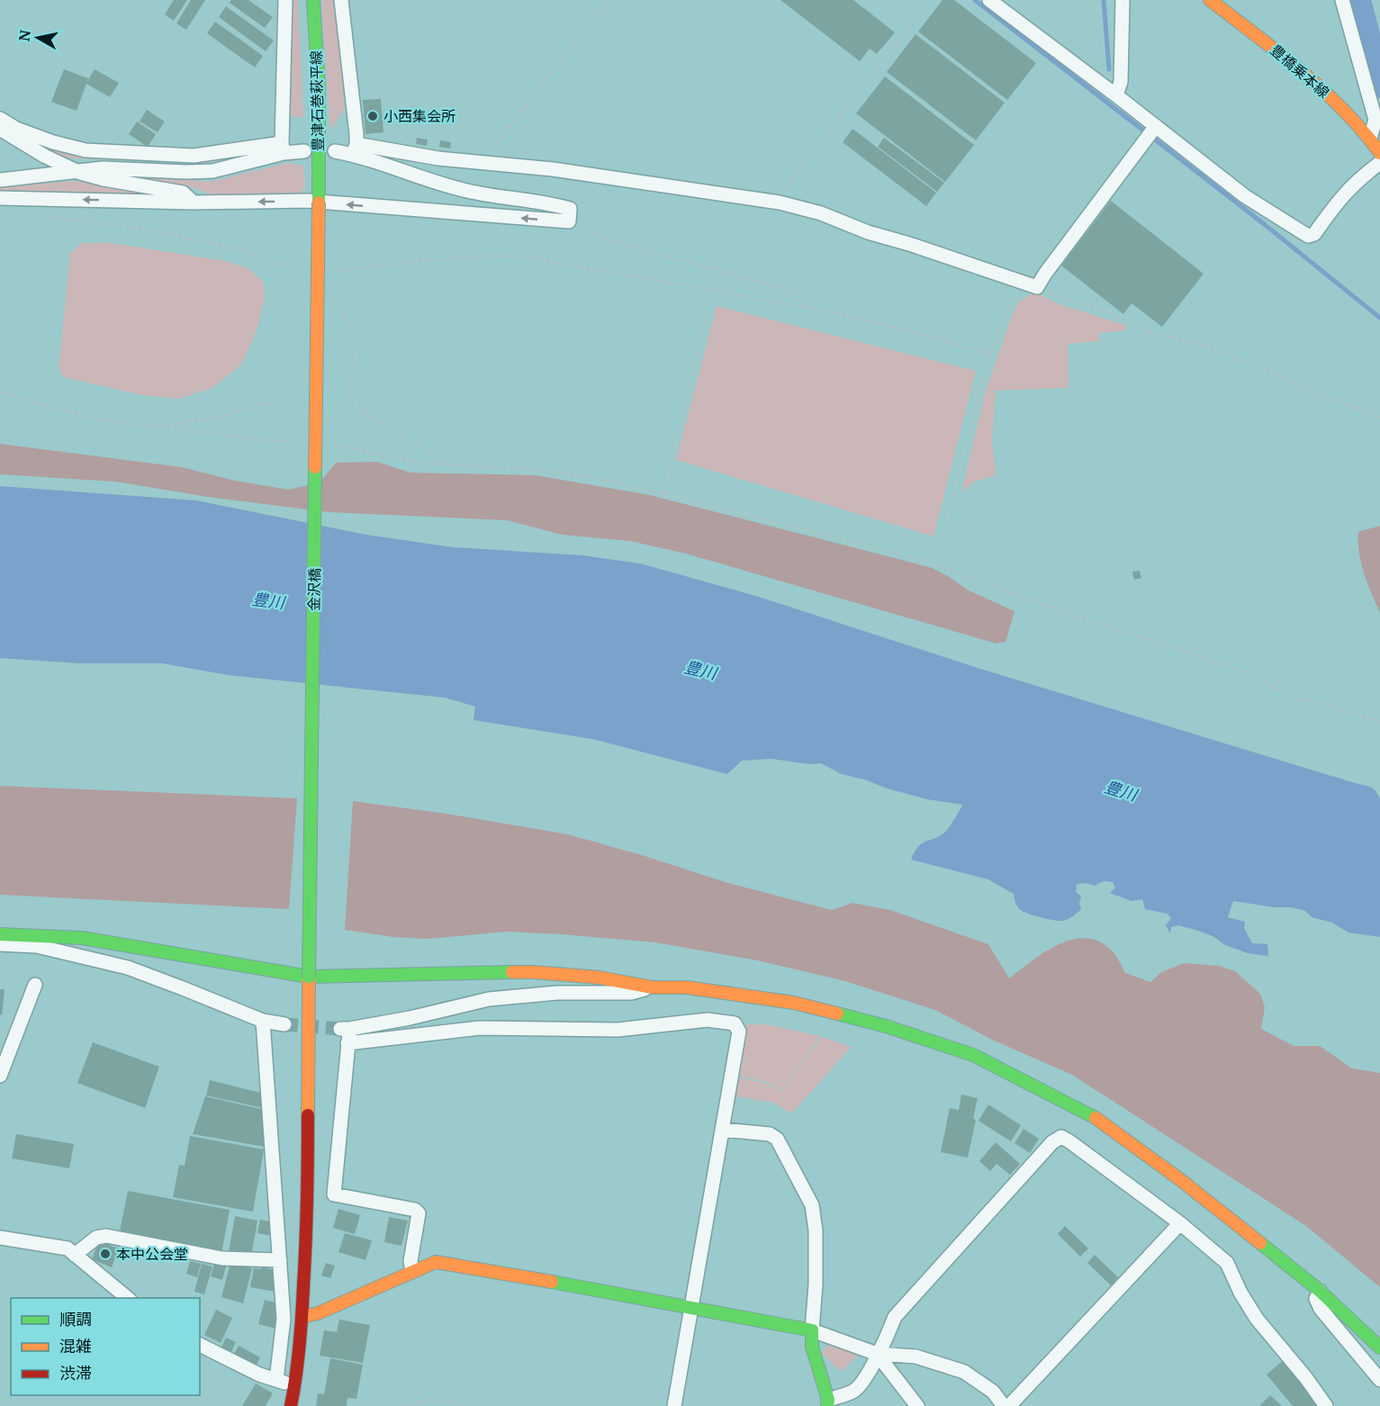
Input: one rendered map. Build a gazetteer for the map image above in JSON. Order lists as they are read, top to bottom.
{
  "streets": {
    "street": ["豊橋乗本線", "豊津石巻萩平線", "金沢橋"]
  },
  "crossings": [
    ["豊津石巻萩平線", "金沢橋"]
  ],
  "water": ["豊川"],
  "places": ["小西集会所", "本中公会堂"],
  "legend": ["順調", "混雑", "渋滞"],
  "north": "left"
}
